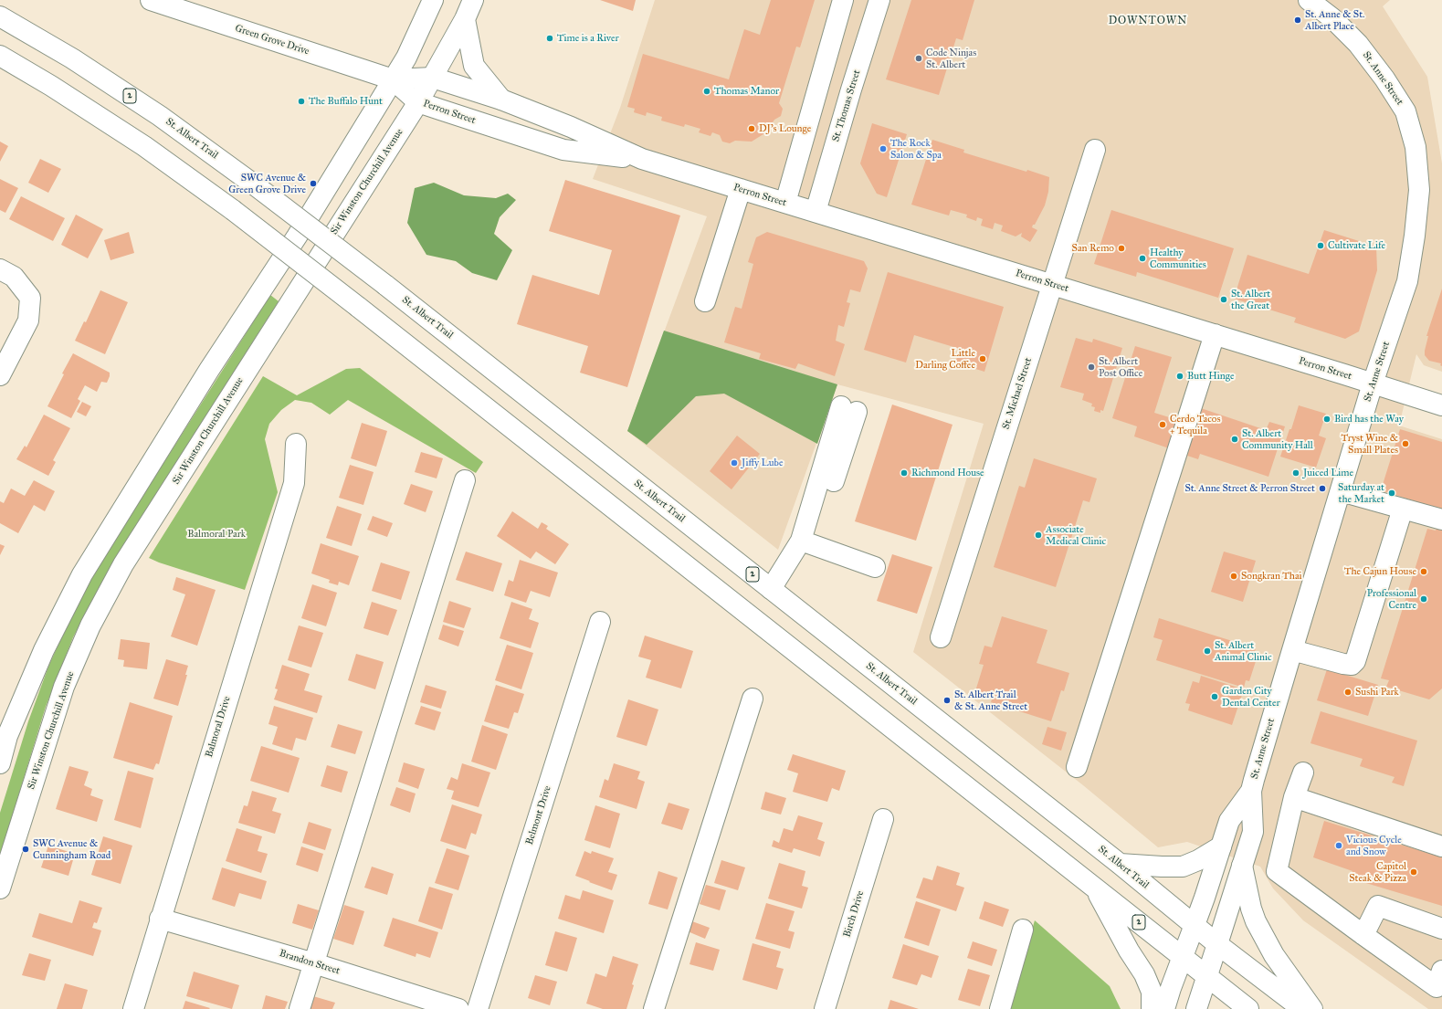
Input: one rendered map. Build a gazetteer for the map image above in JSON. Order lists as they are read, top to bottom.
{
  "streets": {
    "main road": [
      "Green Grove Drive",
      "St. Anne Street",
      "2",
      "St. Thomas Street",
      "Perron Street",
      "St. Albert Trail",
      "Sir Winston Churchill Avenue",
      "St. Michael Street",
      "Balmoral Drive",
      "Belmont Drive",
      "Birch Drive",
      "Brandon Street"
    ]
  },
  "crossings": [
    ["Green Grove Drive", "Perron Street"],
    ["St. Anne Street", "2"],
    ["St. Anne Street", "Perron Street"],
    ["St. Anne Street", "St. Albert Trail"],
    ["St. Thomas Street", "Perron Street"],
    ["Perron Street", "Sir Winston Churchill Avenue"],
    ["Perron Street", "St. Michael Street"],
    ["Balmoral Drive", "Brandon Street"]
  ],
  "districts": ["DOWNTOWN"],
  "parks": ["Balmoral Park"],
  "places": [
    "St. Anne & St. Albert Place",
    "Time is a River",
    "Code Ninjas St. Albert",
    "Thomas Manor",
    "The Buffalo Hunt",
    "DJ's Lounge",
    "The Rock Salon & Spa",
    "SWC Avenue & Green Grove Drive",
    "Cultivate Life",
    "San Remo",
    "Healthy Communities",
    "St. Albert the Great",
    "Little Darling Coffee",
    "St. Albert Post Office",
    "Butt Hinge",
    "Bird has the Way",
    "Cerdo Tacos + Tequila",
    "St. Albert Community Hall",
    "Tryst Wine & Small Plates",
    "Jiffy Lube",
    "Richmond House",
    "Juiced Lime",
    "St. Anne Street & Perron Street",
    "Saturday at the Market",
    "Associate Medical Clinic",
    "The Cajun House",
    "Songkran Thai",
    "Professional Centre",
    "St. Albert Animal Clinic",
    "Sushi Park",
    "Garden City Dental Center",
    "St. Albert Trail & St. Anne Street",
    "Vicious Cycle and Snow",
    "SWC Avenue & Cunningham Road",
    "Capitol Steak & Pizza"
  ]
}
